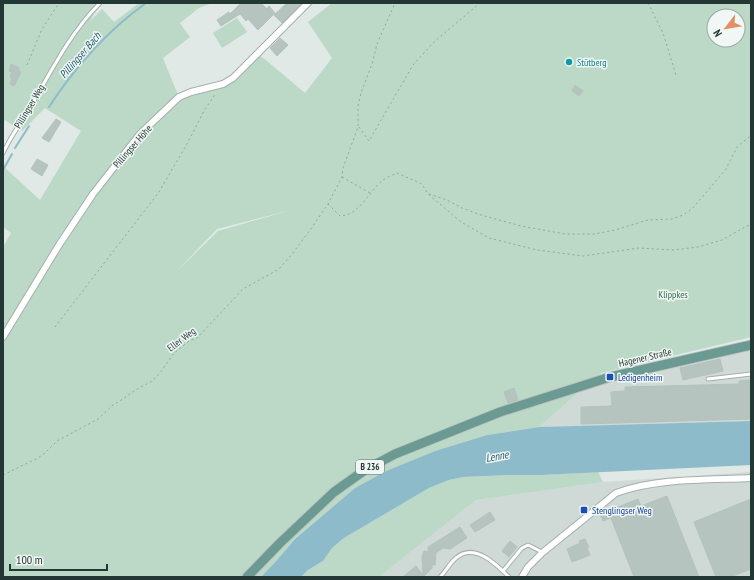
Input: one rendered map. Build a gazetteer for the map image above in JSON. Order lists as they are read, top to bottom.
{
  "streets": {
    "main road": ["Hagener Straße", "B 236"],
    "street": ["Pillingser Höhe"],
    "lane": ["Pillingser Weg"],
    "path": ["Eller Weg"]
  },
  "water": ["Pillingser Bach", "Lenne"],
  "parks": ["Klippkes"],
  "places": {
    "other": ["Stütberg"],
    "transit": ["Ledigenheim", "Stenglingser Weg"]
  },
  "scale_bar": "100 m",
  "north": "bottom left"
}
